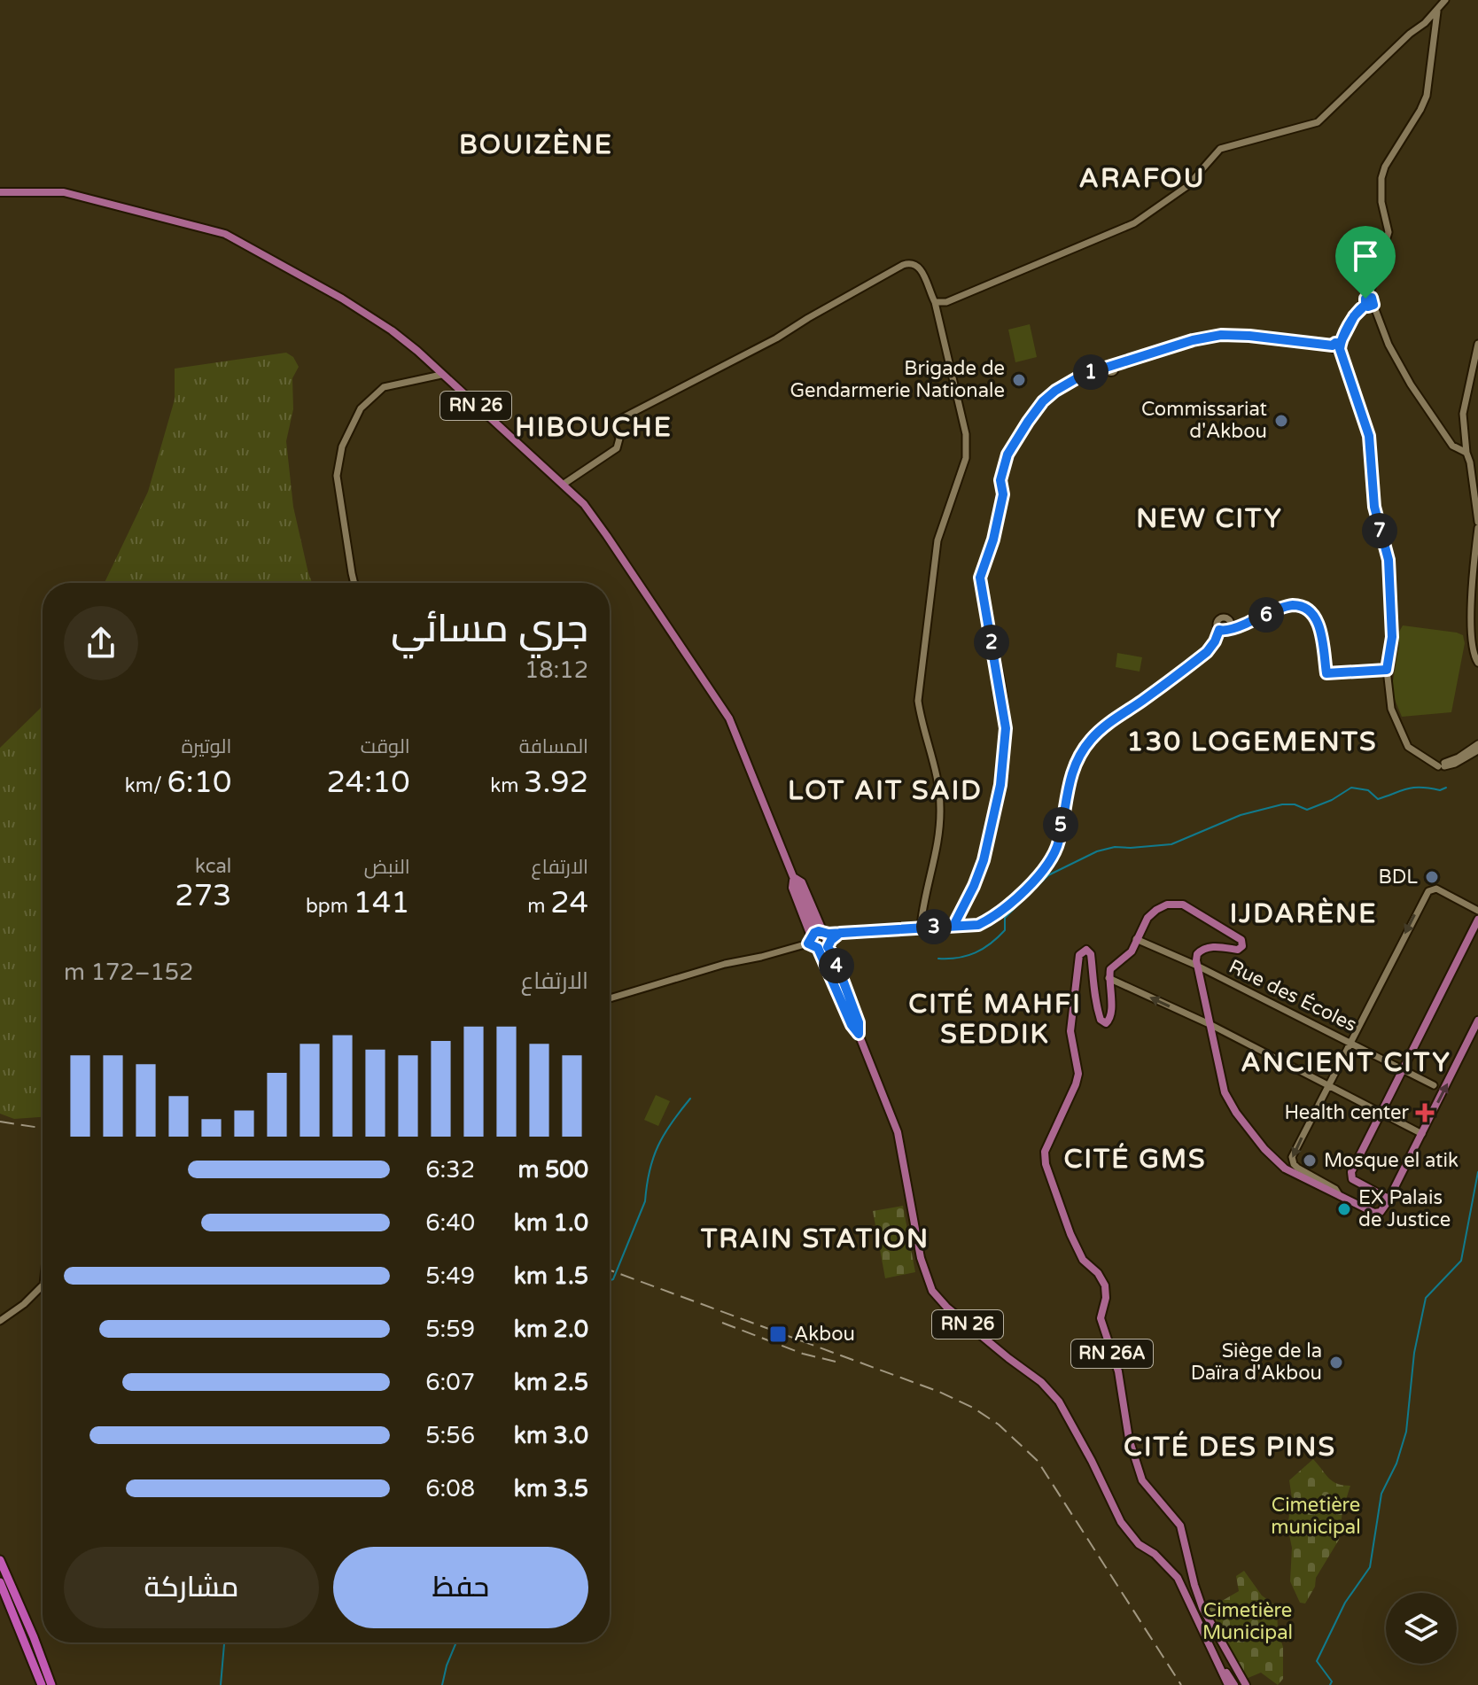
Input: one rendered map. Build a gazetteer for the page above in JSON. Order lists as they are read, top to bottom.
{
  "streets": {
    "main road": ["RN 26", "RN 26A"],
    "street": ["Rue des Écoles"]
  },
  "districts": [
    "BOUIZÈNE",
    "ARAFOU",
    "HIBOUCHE",
    "NEW CITY",
    "130 LOGEMENTS",
    "LOT AIT SAID",
    "IJDARÈNE",
    "CITÉ MAHFI SEDDIK",
    "ANCIENT CITY",
    "CITÉ GMS",
    "TRAIN STATION",
    "CITÉ DES PINS"
  ],
  "parks": ["Cimetière municipal", "Cimetière Municipal"],
  "places": {
    "other": [
      "Brigade de Gendarmerie Nationale",
      "Commissariat d'Akbou",
      "BDL",
      "Mosque el atik",
      "EX Palais de Justice",
      "Siège de la Daïra d'Akbou"
    ],
    "health": ["Health center"],
    "transit": ["Akbou"]
  },
  "page": {
    "pins": [
      "1",
      "7",
      "6",
      "2",
      "5",
      "3",
      "4"
    ],
    "heading": ["جري مسائي", "18:12"],
    "stats": [
      ["المسافة", "3.92 km"],
      ["الوقت", "24:10"],
      ["الوتيرة", "6:10 /km"],
      ["الارتفاع", "24 m"],
      ["النبض", "141 bpm"],
      ["kcal", "273"]
    ],
    "chart": ["الارتفاع", "152–172 m"],
    "list": [
      {
        "name": "500 m",
        "note": "6:32"
      },
      {
        "name": "1.0 km",
        "note": "6:40"
      },
      {
        "name": "1.5 km",
        "note": "5:49"
      },
      {
        "name": "2.0 km",
        "note": "5:59"
      },
      {
        "name": "2.5 km",
        "note": "6:07"
      },
      {
        "name": "3.0 km",
        "note": "5:56"
      },
      {
        "name": "3.5 km",
        "note": "6:08"
      }
    ],
    "buttons": ["حفظ", "مشاركة"]
  }
}
